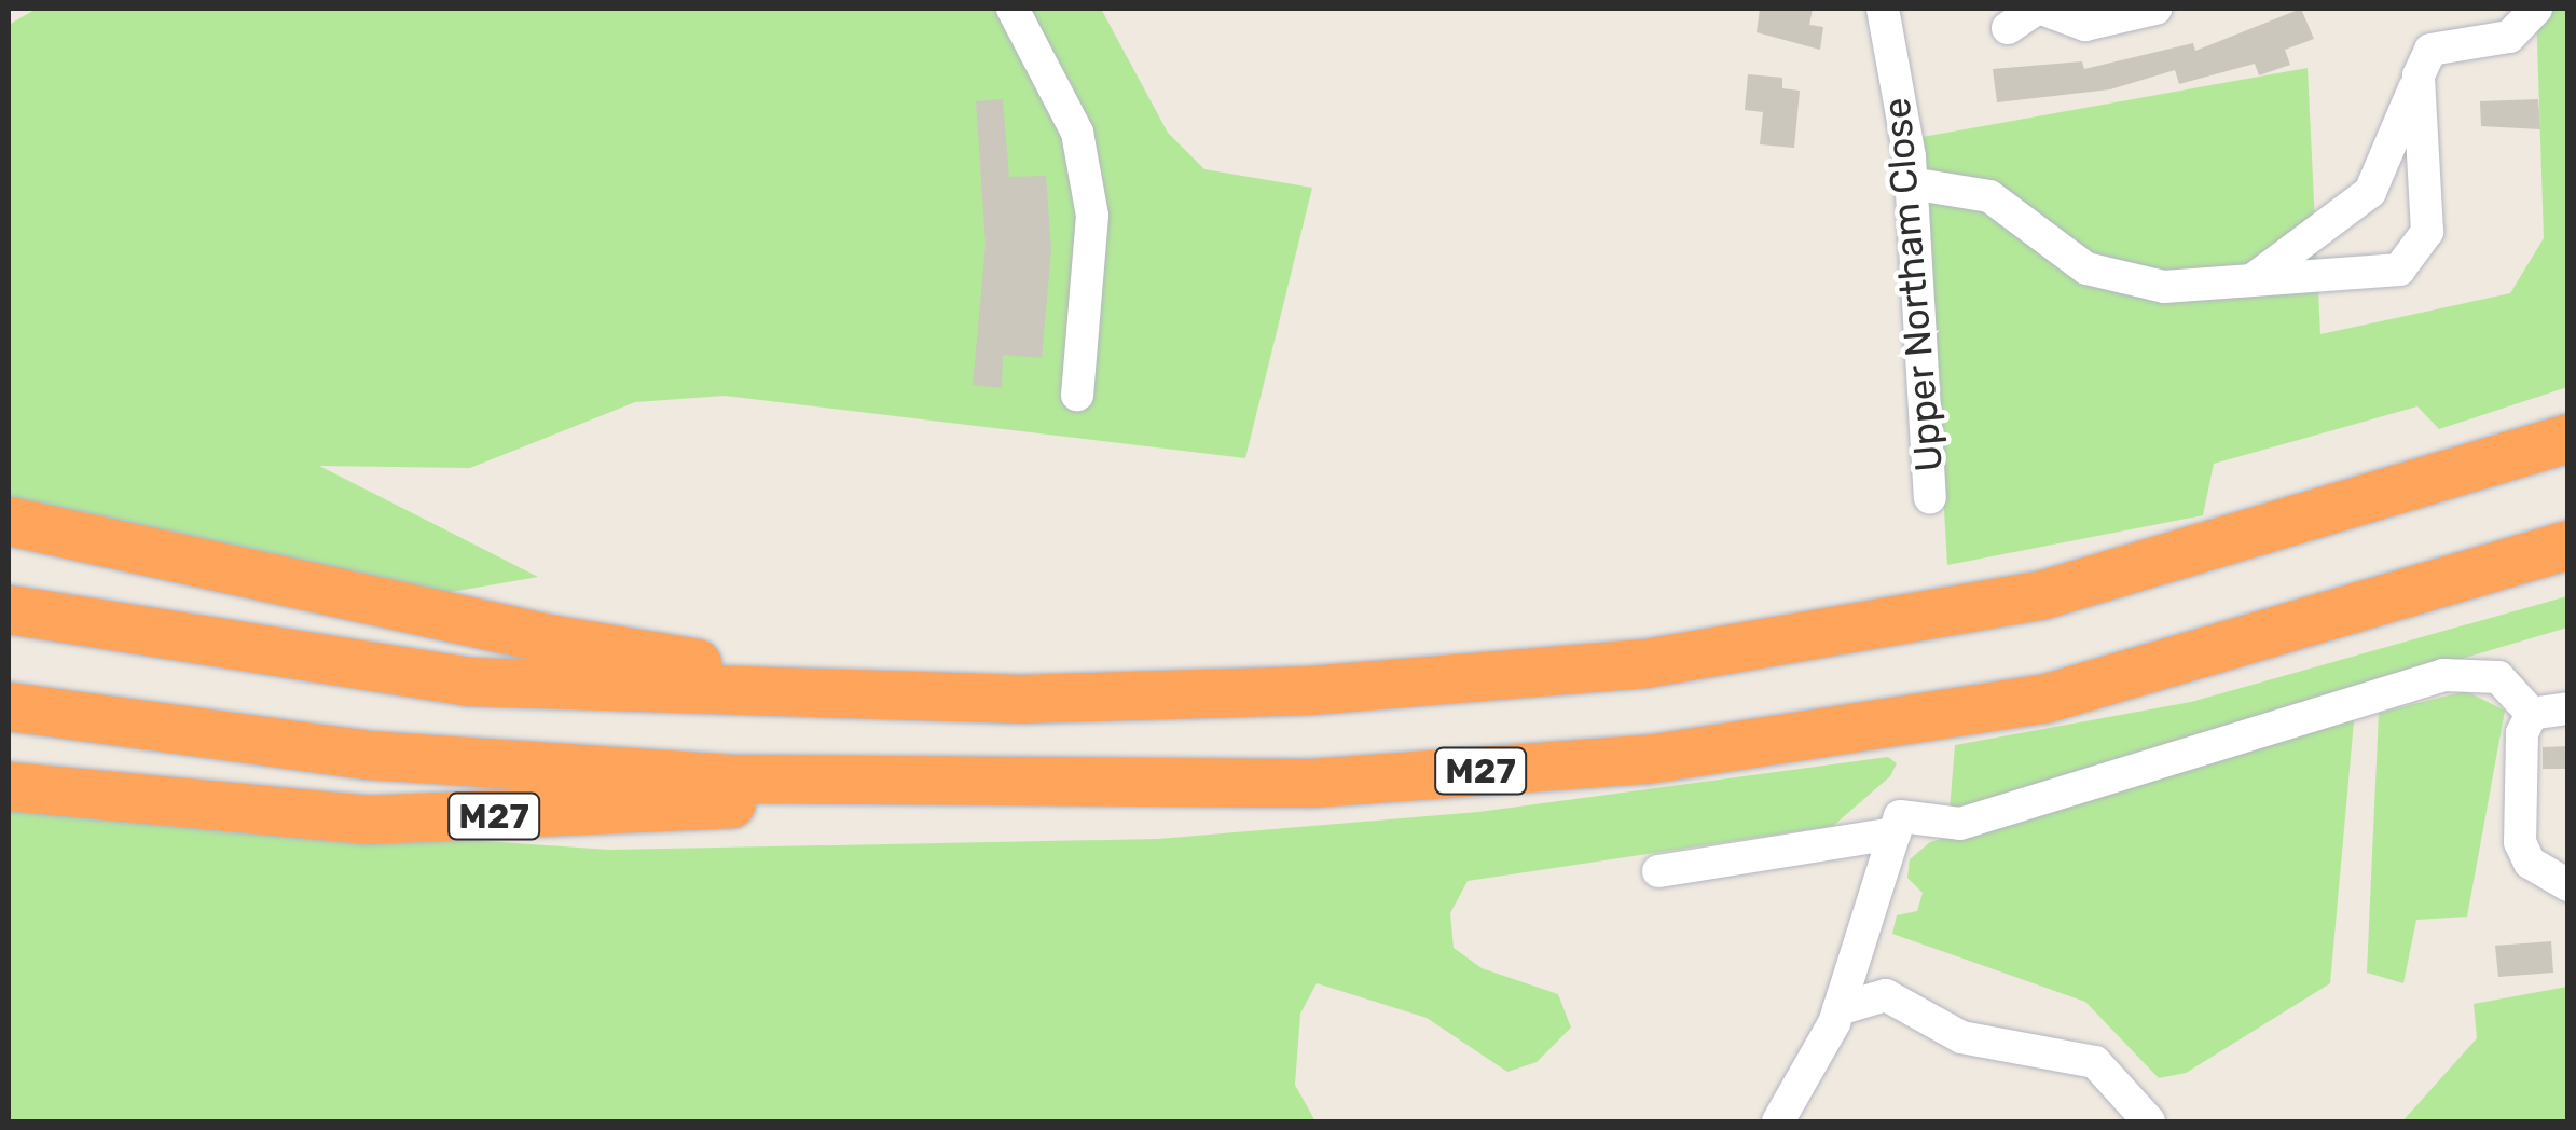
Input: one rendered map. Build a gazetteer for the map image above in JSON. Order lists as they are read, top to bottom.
{
  "streets": {
    "highway": ["M27"],
    "street": ["Upper Northam Close"]
  }
}
